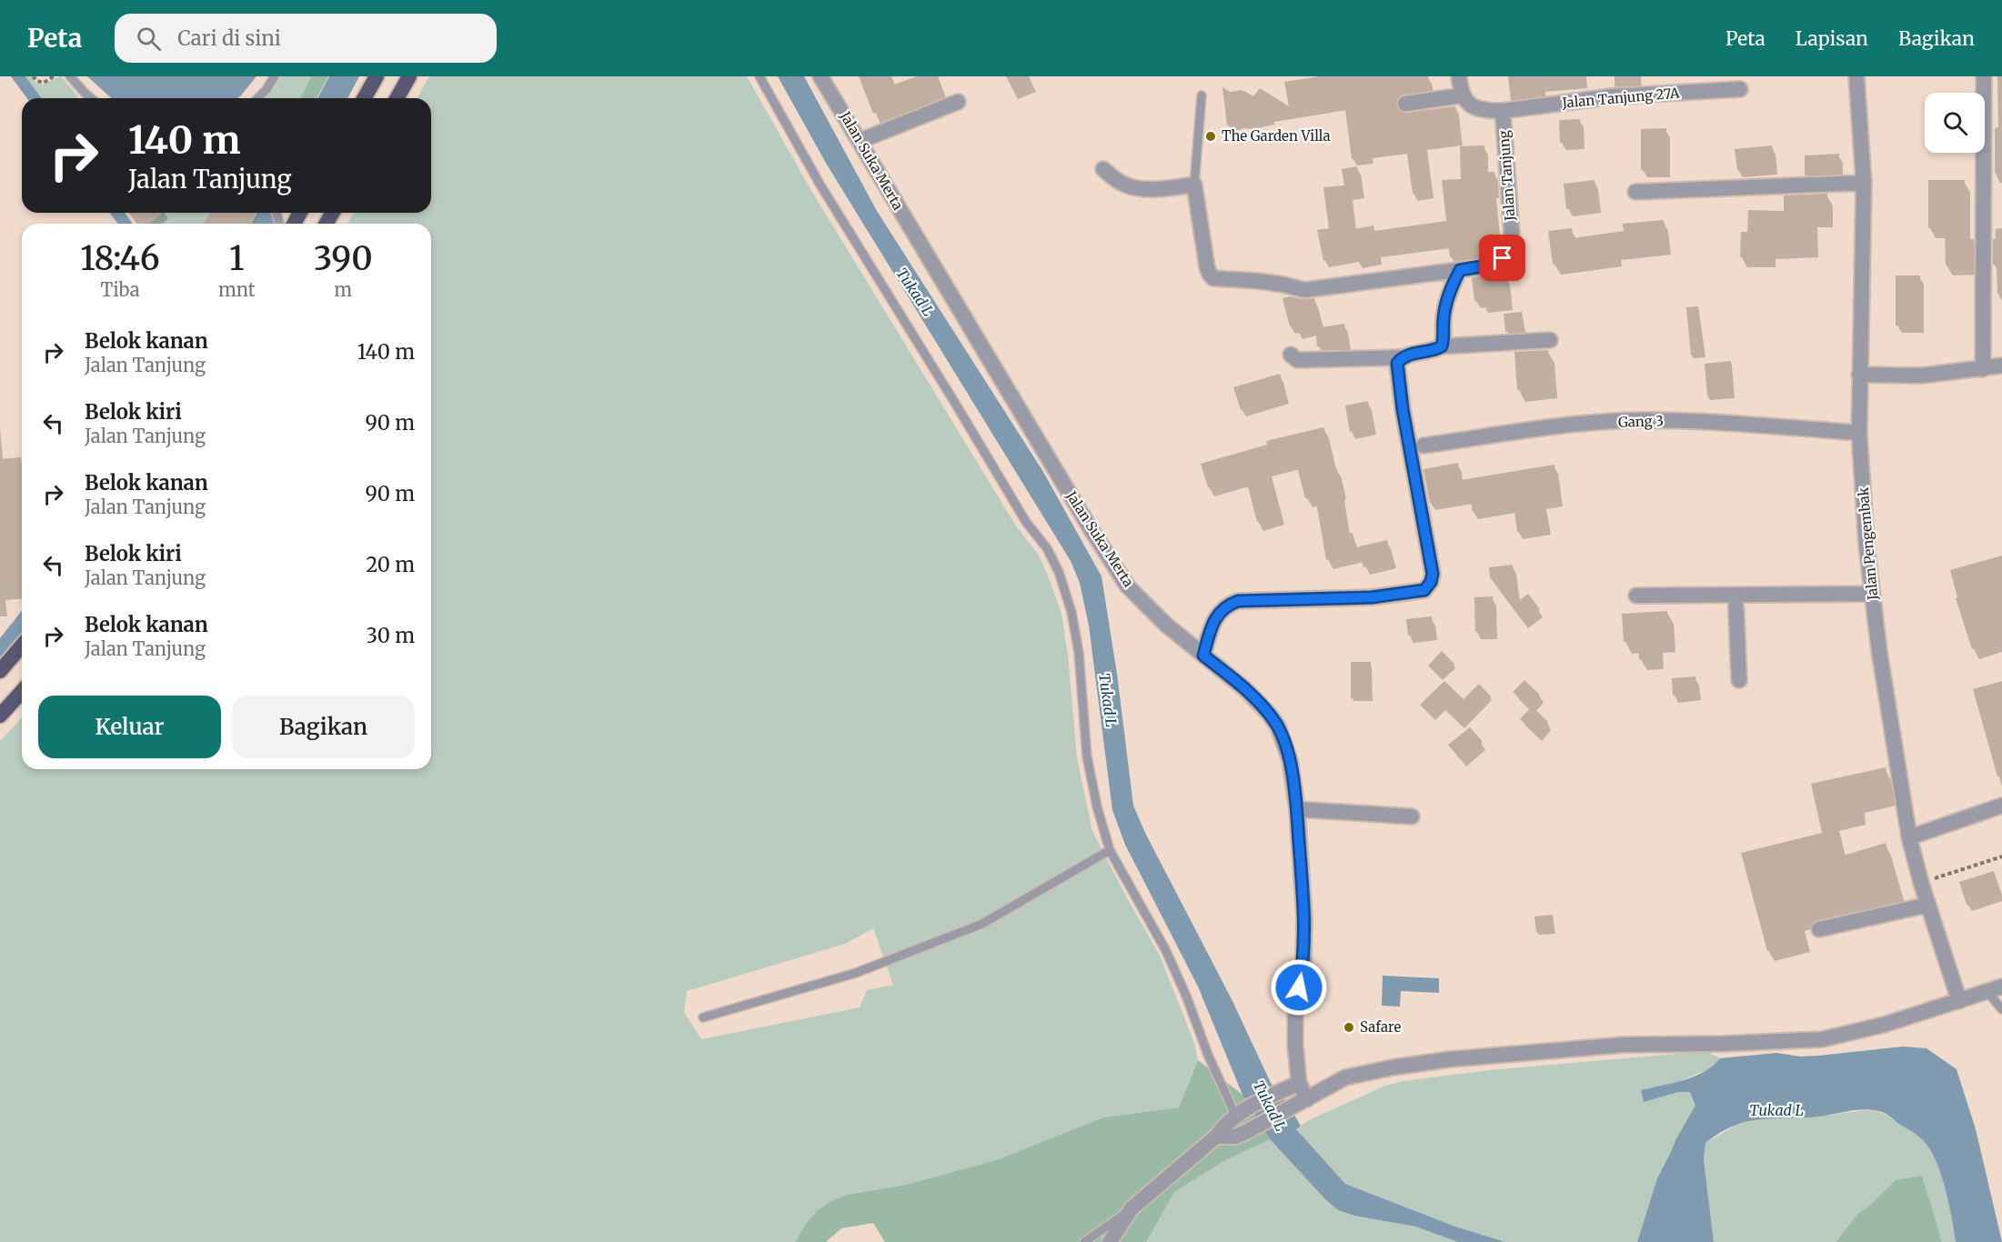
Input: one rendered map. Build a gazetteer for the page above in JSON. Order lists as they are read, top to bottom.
{
  "streets": {
    "street": [
      "Jalan Tanjung 27A",
      "Jalan Suka Merta",
      "Jalan Tanjung",
      "Gang 3",
      "Jalan Pengembak"
    ]
  },
  "crossings": [
    ["Jalan Tanjung 27A", "Jalan Tanjung"],
    ["Gang 3", "Jalan Pengembak"]
  ],
  "water": ["Tukad L"],
  "places": ["The Garden Villa", "Safare"],
  "page": {
    "header": "Peta",
    "search": "Cari di sini",
    "nav": ["Peta", "Lapisan", "Bagikan"],
    "turn": ["140 m", "Jalan Tanjung"],
    "eta": [
      "18:46",
      "Tiba",
      "1",
      "mnt",
      "390",
      "m"
    ],
    "list": [
      {
        "name": "Belok kanan",
        "note": "Jalan Tanjung",
        "value": "140 m"
      },
      {
        "name": "Belok kiri",
        "note": "Jalan Tanjung",
        "value": "90 m"
      },
      {
        "name": "Belok kanan",
        "note": "Jalan Tanjung",
        "value": "90 m"
      },
      {
        "name": "Belok kiri",
        "note": "Jalan Tanjung",
        "value": "20 m"
      },
      {
        "name": "Belok kanan",
        "note": "Jalan Tanjung",
        "value": "30 m"
      }
    ],
    "buttons": ["Keluar", "Bagikan"]
  }
}
